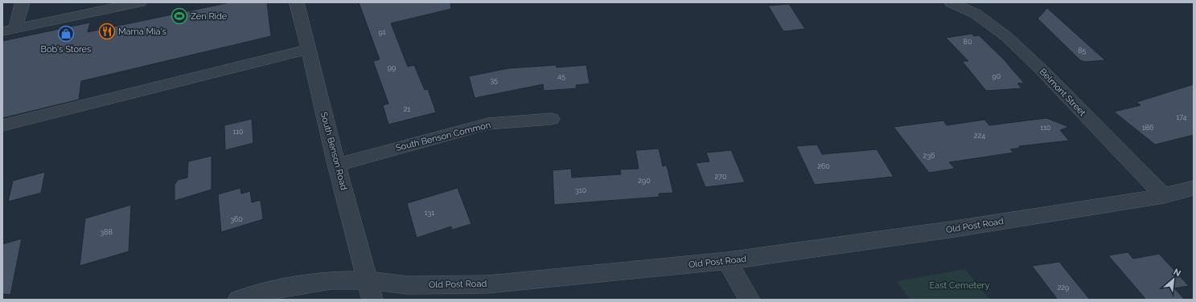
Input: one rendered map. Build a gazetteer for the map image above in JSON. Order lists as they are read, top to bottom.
{
  "streets": {
    "street": [
      "Belmont Street",
      "South Benson Common",
      "South Benson Road",
      "Old Post Road"
    ]
  },
  "crossings": [
    ["Belmont Street", "Old Post Road"],
    ["South Benson Common", "South Benson Road"],
    ["South Benson Road", "Old Post Road"]
  ],
  "parks": ["East Cemetery"],
  "places": {
    "sports": ["Zen Ride"],
    "restaurant": ["Mama Mia's"],
    "shop": ["Bob's Stores"]
  },
  "house_numbers": [
    "91",
    "80",
    "85",
    "99",
    "45",
    "90",
    "35",
    "21",
    "174",
    "110",
    "186",
    "110",
    "224",
    "236",
    "260",
    "270",
    "290",
    "310",
    "131",
    "360",
    "388",
    "229"
  ],
  "north": "top right"
}
